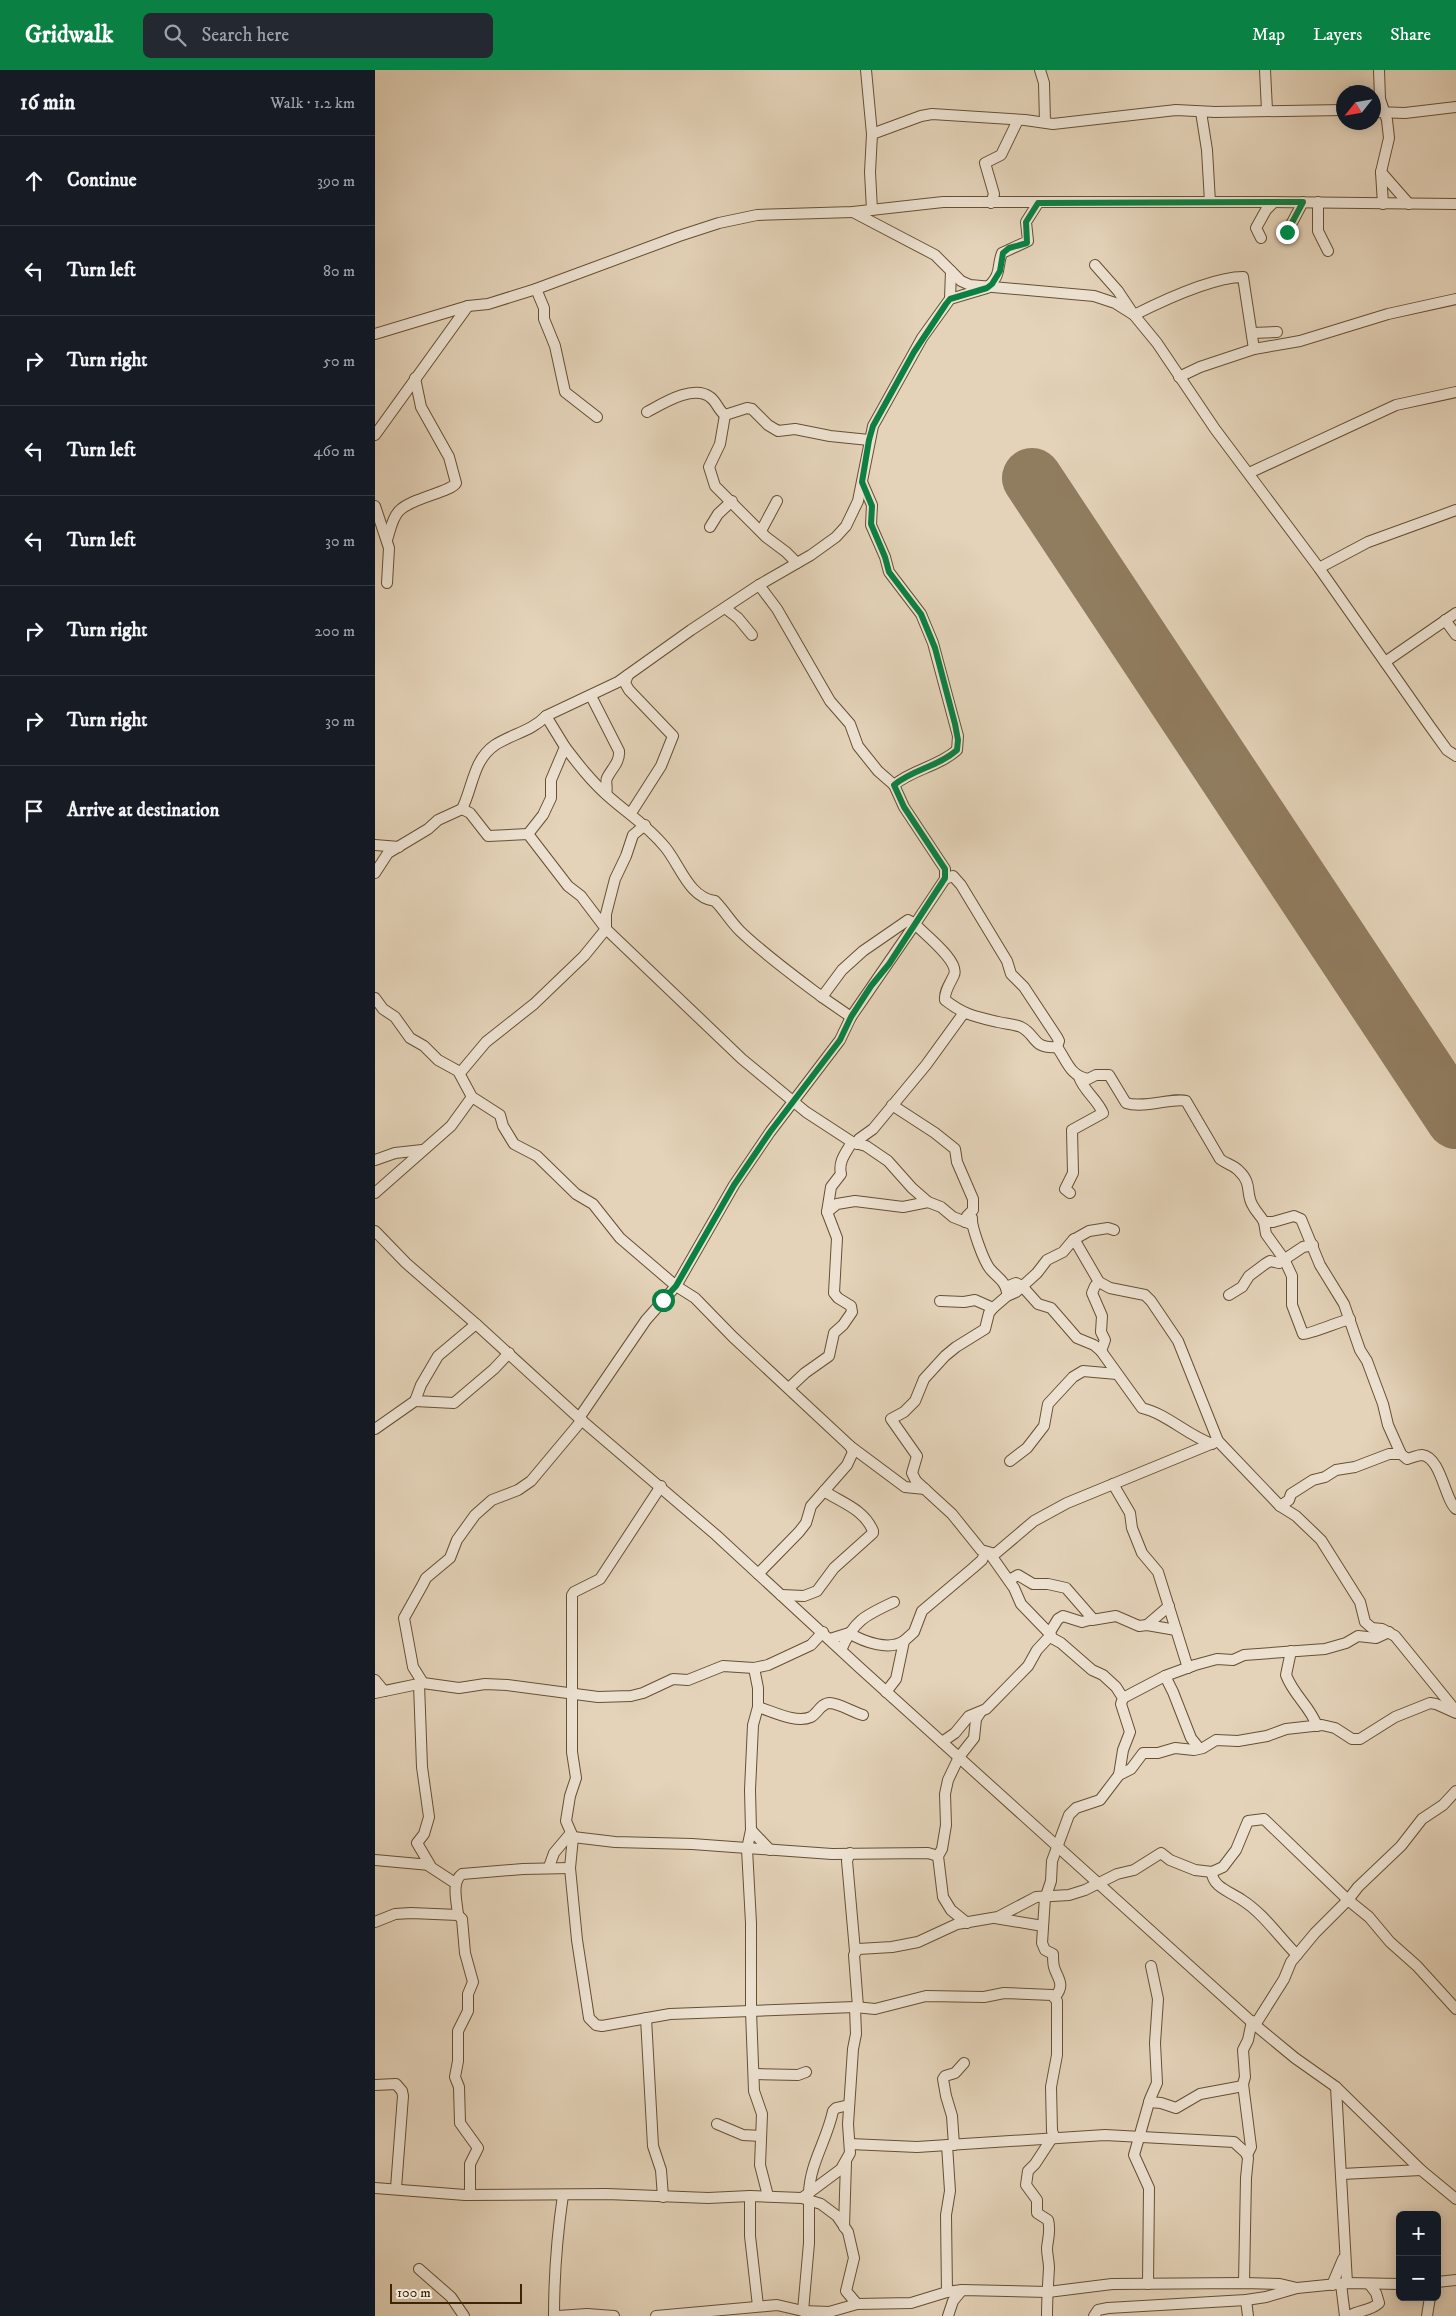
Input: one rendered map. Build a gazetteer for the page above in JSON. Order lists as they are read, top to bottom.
{
  "scale_bar": "100 m",
  "north": "bottom left",
  "page": {
    "header": "Gridwalk",
    "search": "Search here",
    "nav": ["Map", "Layers", "Share"],
    "heading": ["16 min", "Walk · 1.2 km"],
    "list": [
      ["Continue", "390 m"],
      ["Turn left", "80 m"],
      ["Turn right", "50 m"],
      ["Turn left", "460 m"],
      ["Turn left", "30 m"],
      ["Turn right", "200 m"],
      ["Turn right", "30 m"],
      "Arrive at destination"
    ],
    "map_buttons": ["+", "−"],
    "scale": "100 m"
  }
}
